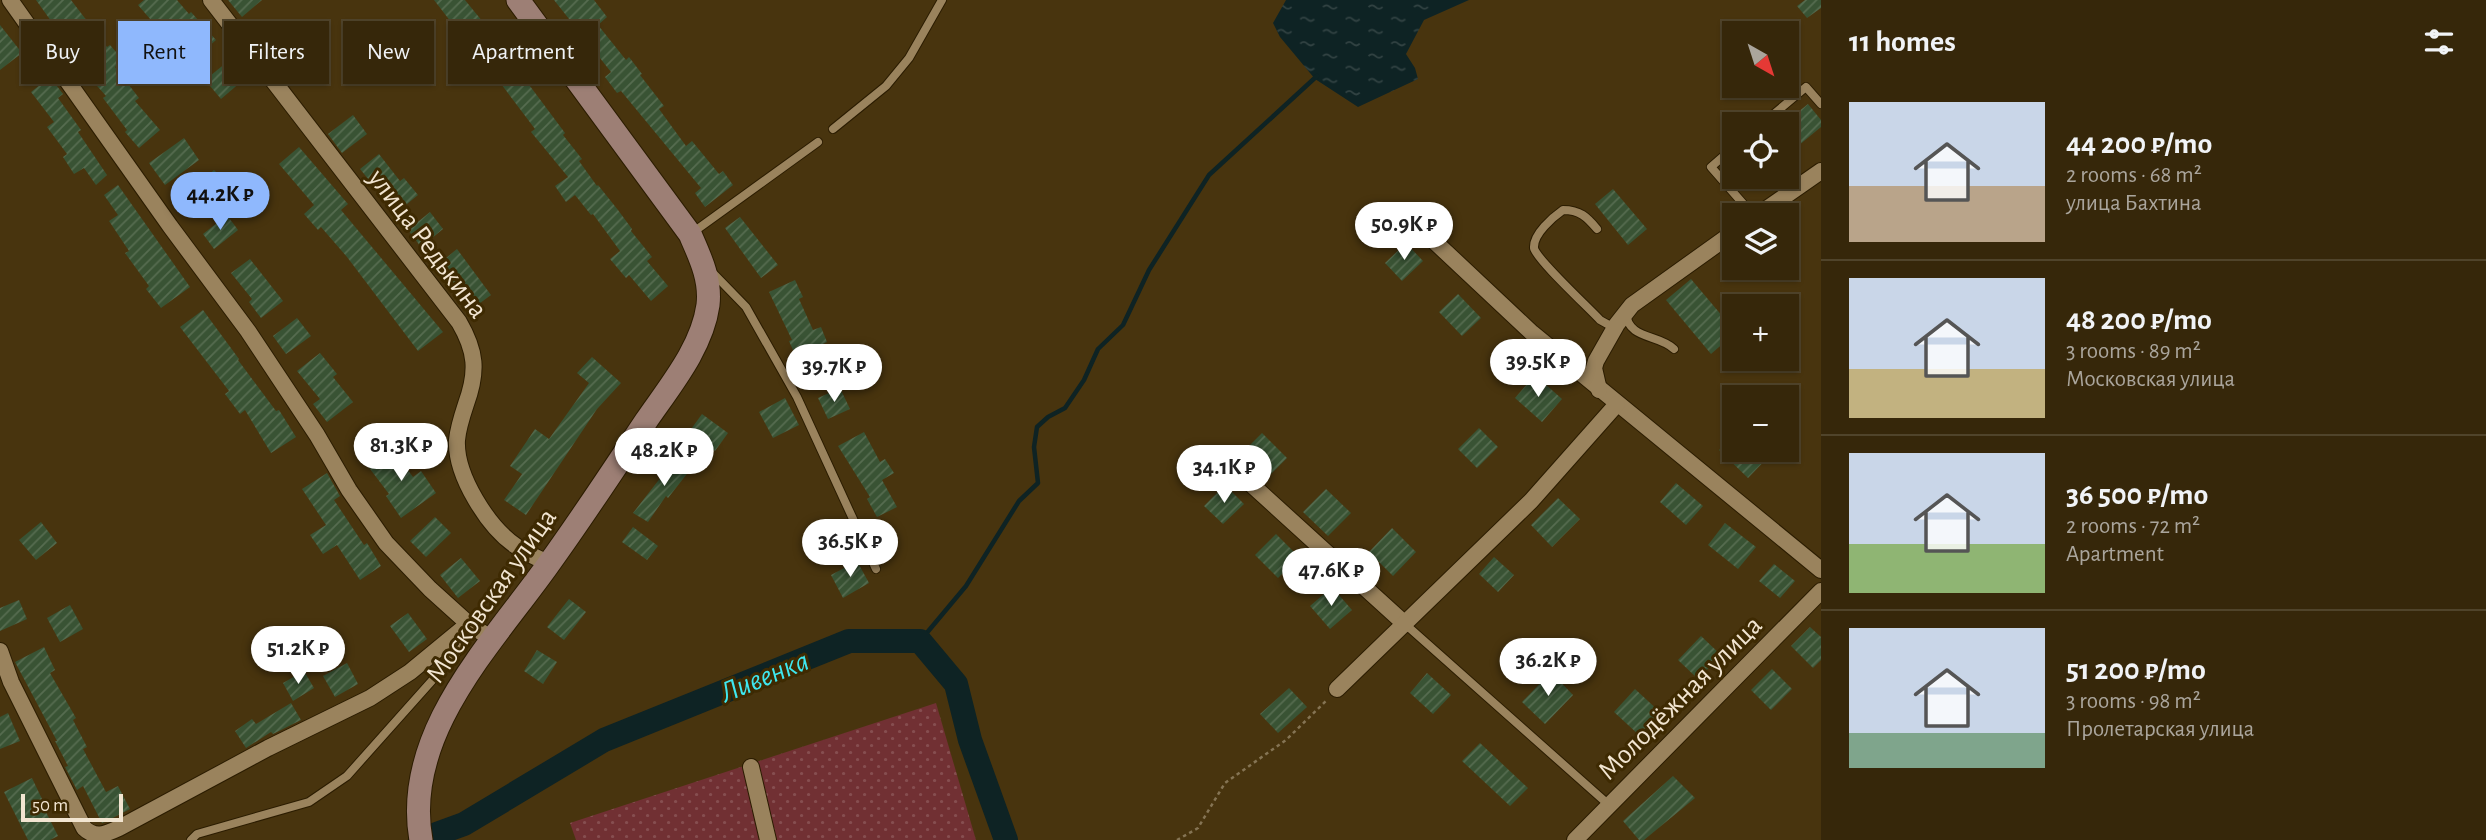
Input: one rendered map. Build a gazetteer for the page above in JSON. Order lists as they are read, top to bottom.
{
  "streets": {
    "street": ["улица Редькина", "Московская улица", "Молодёжная улица"]
  },
  "crossings": [
    ["улица Редькина", "Московская улица"]
  ],
  "water": ["Ливенка"],
  "scale_bar": "50 m",
  "north": "bottom right",
  "page": {
    "heading": "11 homes",
    "map_buttons": ["+", "−"],
    "chip": [
      "Buy",
      "Rent",
      "Filters",
      "New",
      "Apartment"
    ],
    "list": [
      {
        "name": "44 200 ₽/mo",
        "note": "2 rooms · 68 m² · улица Бахтина"
      },
      {
        "name": "48 200 ₽/mo",
        "note": "3 rooms · 89 m² · Московская улица"
      },
      {
        "name": "36 500 ₽/mo",
        "note": "2 rooms · 72 m² · Apartment"
      },
      {
        "name": "51 200 ₽/mo",
        "note": "3 rooms · 98 m² · Пролетарская улица"
      }
    ],
    "price": [
      "44.2K ₽",
      "50.9K ₽",
      "39.5K ₽",
      "39.7K ₽",
      "81.3K ₽",
      "48.2K ₽",
      "34.1K ₽",
      "36.5K ₽",
      "47.6K ₽",
      "51.2K ₽",
      "36.2K ₽"
    ],
    "scale": "50 m"
  }
}
